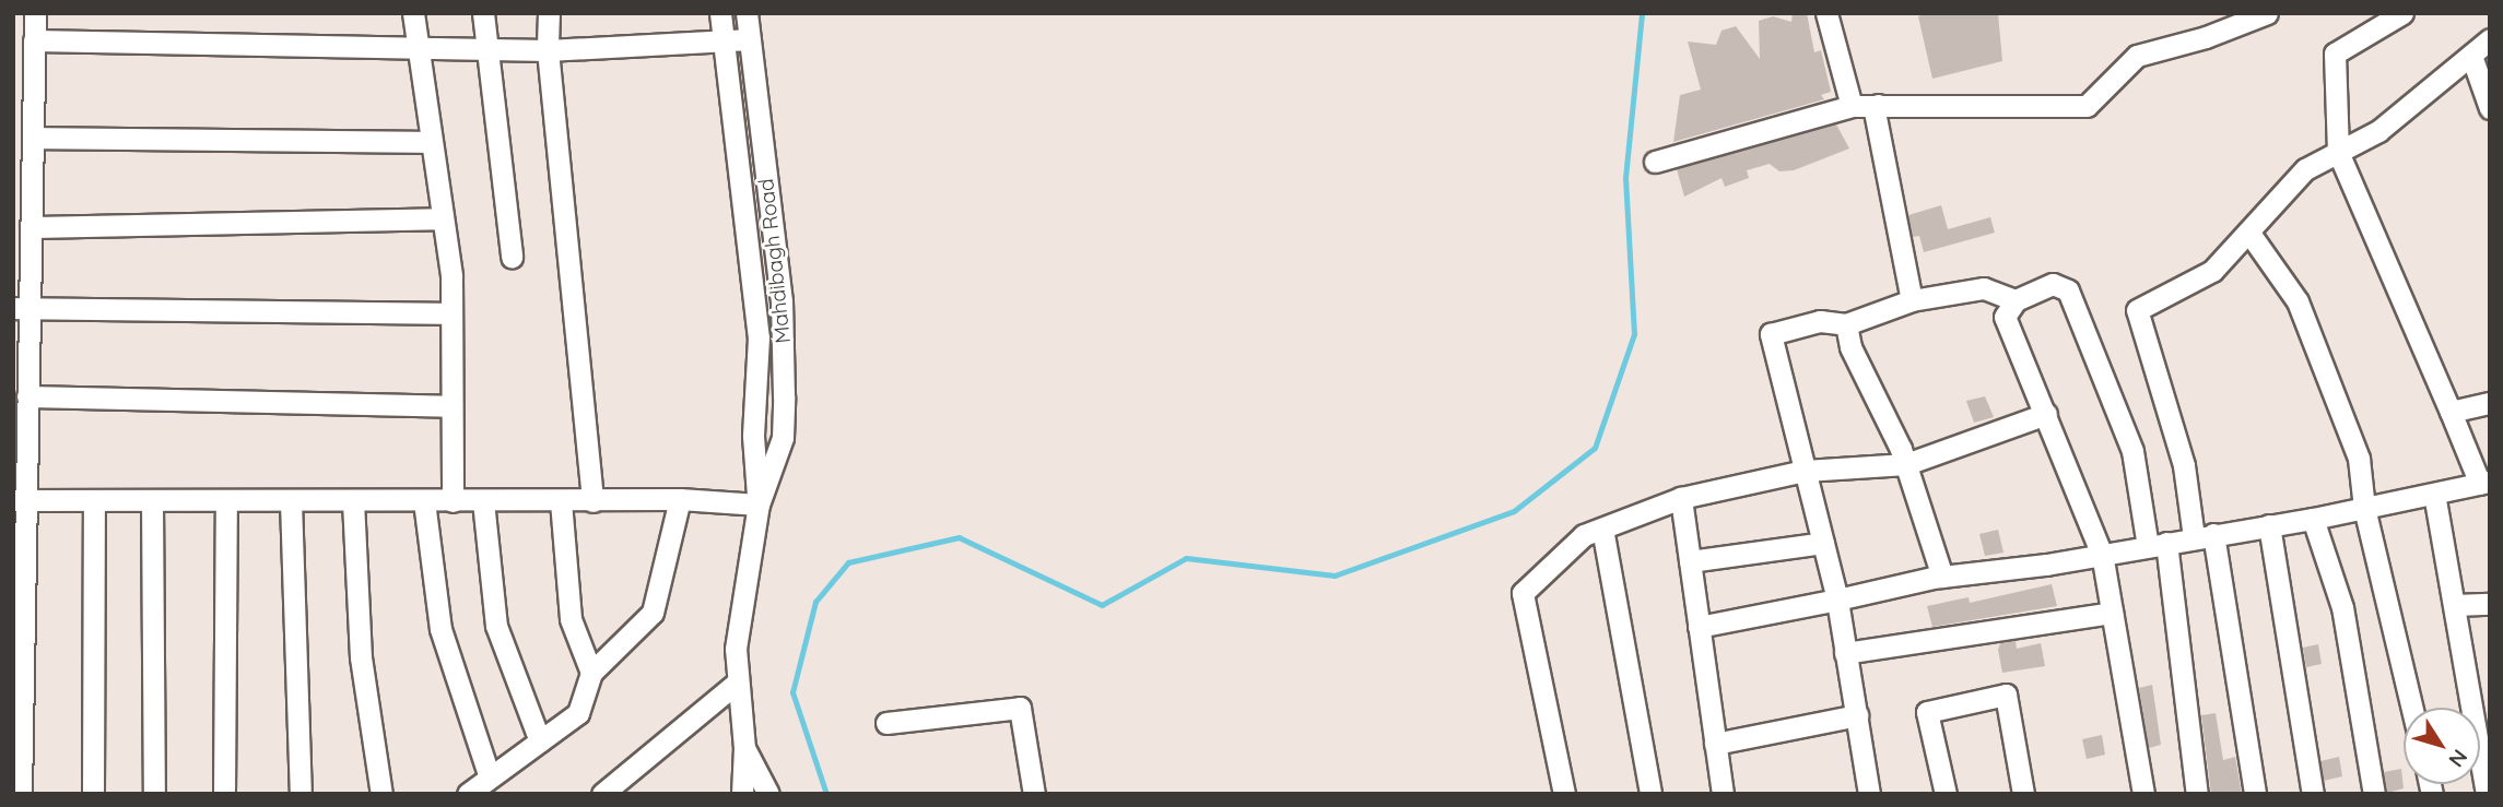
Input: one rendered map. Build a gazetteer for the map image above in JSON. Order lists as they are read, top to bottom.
{
  "streets": {
    "street": ["Mahdibagh Road"]
  },
  "north": "bottom right"
}
